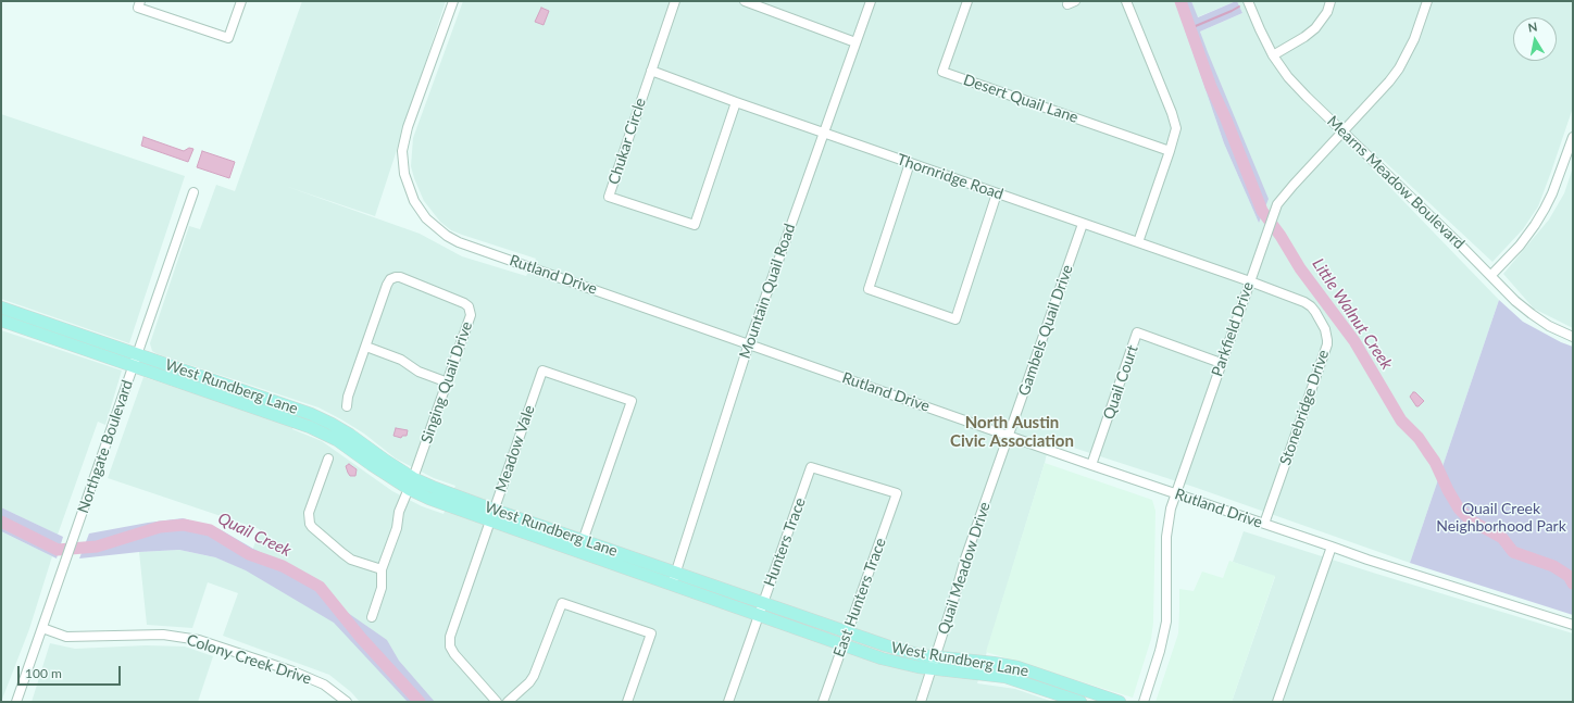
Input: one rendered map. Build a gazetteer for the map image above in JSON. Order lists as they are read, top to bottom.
{
  "streets": {
    "main road": ["West Rundberg Lane"],
    "street": [
      "Desert Quail Lane",
      "Chukar Circle",
      "Thornridge Road",
      "Mearns Meadow Boulevard",
      "Rutland Drive",
      "Mountain Quail Road",
      "Parkfield Drive",
      "Gambels Quail Drive",
      "Singing Quail Drive",
      "Quail Court",
      "Stonebridge Drive",
      "Northgate Boulevard",
      "Meadow Vale",
      "Hunters Trace",
      "Quail Meadow Drive",
      "East Hunters Trace",
      "Colony Creek Drive"
    ]
  },
  "crossings": [
    ["Chukar Circle", "Thornridge Road"],
    ["Thornridge Road", "Mountain Quail Road"],
    ["Thornridge Road", "Parkfield Drive"],
    ["Thornridge Road", "Gambels Quail Drive"],
    ["Thornridge Road", "Stonebridge Drive"],
    ["Mearns Meadow Boulevard", "Parkfield Drive"],
    ["Rutland Drive", "Mountain Quail Road"],
    ["Rutland Drive", "Parkfield Drive"],
    ["Rutland Drive", "Gambels Quail Drive"],
    ["Rutland Drive", "Quail Court"],
    ["Rutland Drive", "Stonebridge Drive"],
    ["Rutland Drive", "Quail Meadow Drive"],
    ["Mountain Quail Road", "West Rundberg Lane"],
    ["Parkfield Drive", "Quail Court"],
    ["Parkfield Drive", "Stonebridge Drive"],
    ["Gambels Quail Drive", "Quail Meadow Drive"],
    ["Singing Quail Drive", "West Rundberg Lane"],
    ["West Rundberg Lane", "Northgate Boulevard"],
    ["West Rundberg Lane", "Meadow Vale"],
    ["West Rundberg Lane", "Hunters Trace"],
    ["West Rundberg Lane", "Quail Meadow Drive"],
    ["West Rundberg Lane", "East Hunters Trace"],
    ["Northgate Boulevard", "Colony Creek Drive"],
    ["Hunters Trace", "East Hunters Trace"]
  ],
  "districts": ["North Austin Civic Association"],
  "water": ["Little Walnut Creek", "Quail Creek"],
  "parks": ["Quail Creek Neighborhood Park"],
  "scale_bar": "100 m",
  "north": "top"
}
